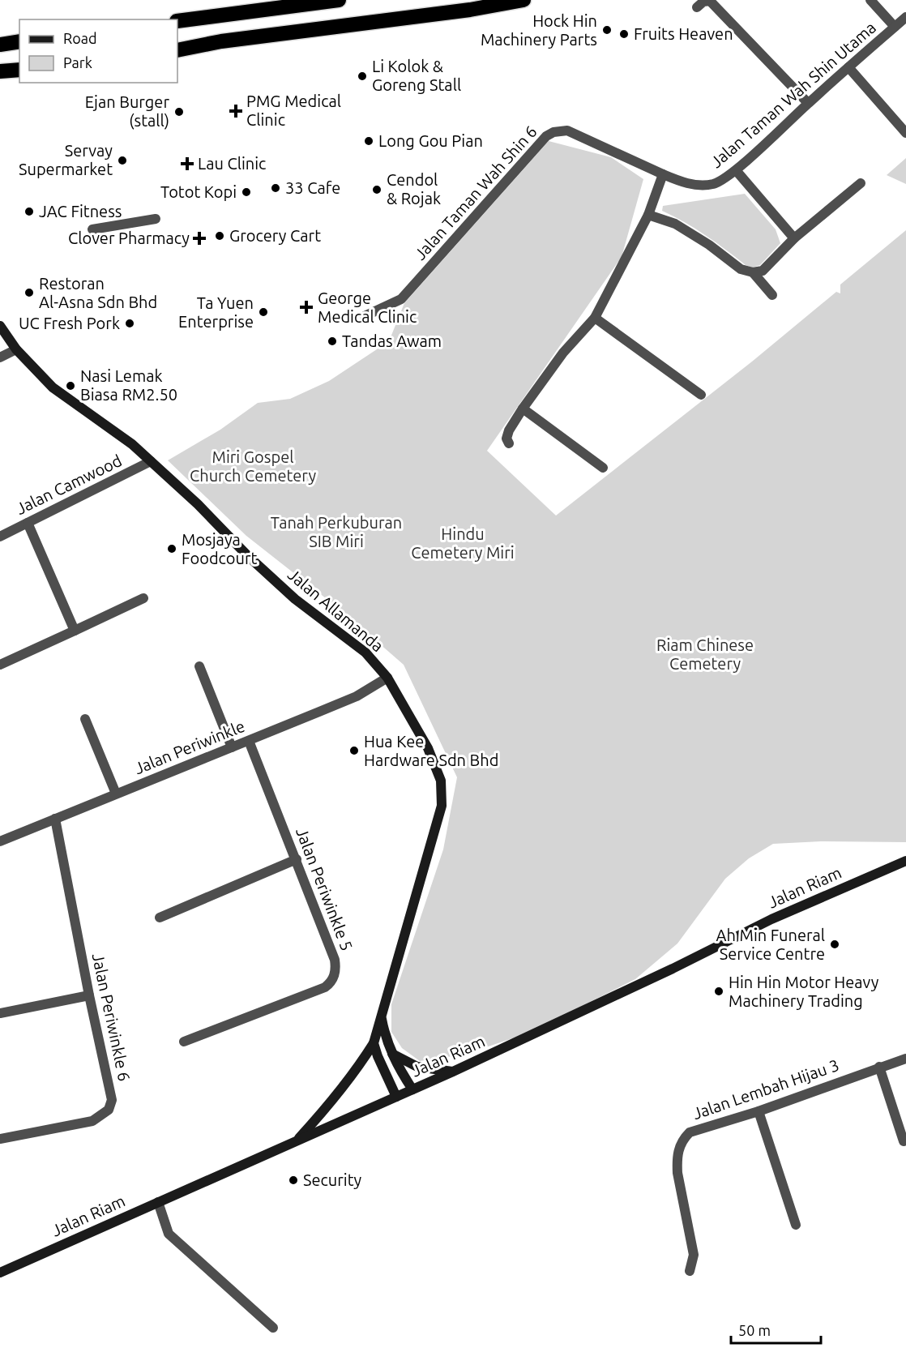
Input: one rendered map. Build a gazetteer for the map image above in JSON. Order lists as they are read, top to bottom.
{
  "streets": {
    "main road": ["Jalan Allamanda", "Jalan Riam"],
    "street": [
      "Jalan Taman Wah Shin Utama",
      "Jalan Taman Wah Shin 6",
      "Jalan Camwood",
      "Jalan Periwinkle",
      "Jalan Periwinkle 5",
      "Jalan Periwinkle 6",
      "Jalan Lembah Hijau 3"
    ]
  },
  "crossings": [
    ["Jalan Taman Wah Shin Utama", "Jalan Taman Wah Shin 6"],
    ["Jalan Camwood", "Jalan Allamanda"],
    ["Jalan Allamanda", "Jalan Periwinkle"],
    ["Jalan Allamanda", "Jalan Riam"],
    ["Jalan Periwinkle", "Jalan Periwinkle 5"],
    ["Jalan Periwinkle", "Jalan Periwinkle 6"]
  ],
  "parks": [
    "Miri Gospel Church Cemetery",
    "Tanah Perkuburan SIB Miri",
    "Hindu Cemetery Miri",
    "Riam Chinese Cemetery"
  ],
  "places": {
    "other": [
      "Hock Hin Machinery Parts",
      "Fruits Heaven",
      "Li Kolok & Goreng Stall",
      "Ejan Burger (stall)",
      "Long Gou Pian",
      "Servay Supermarket",
      "33 Cafe",
      "Cendol & Rojak",
      "Totot Kopi",
      "JAC Fitness",
      "Grocery Cart",
      "Restoran Al-Asna Sdn Bhd",
      "Ta Yuen Enterprise",
      "UC Fresh Pork",
      "Tandas Awam",
      "Nasi Lemak Biasa RM2.50",
      "Mosjaya Foodcourt",
      "Hua Kee Hardware Sdn Bhd",
      "Ah Min Funeral Service Centre",
      "Hin Hin Motor Heavy Machinery Trading",
      "Security"
    ],
    "health": [
      "PMG Medical Clinic",
      "Lau Clinic",
      "Clover Pharmacy",
      "George Medical Clinic"
    ]
  },
  "legend": ["Road", "Park"],
  "scale_bar": "50 m"
}
